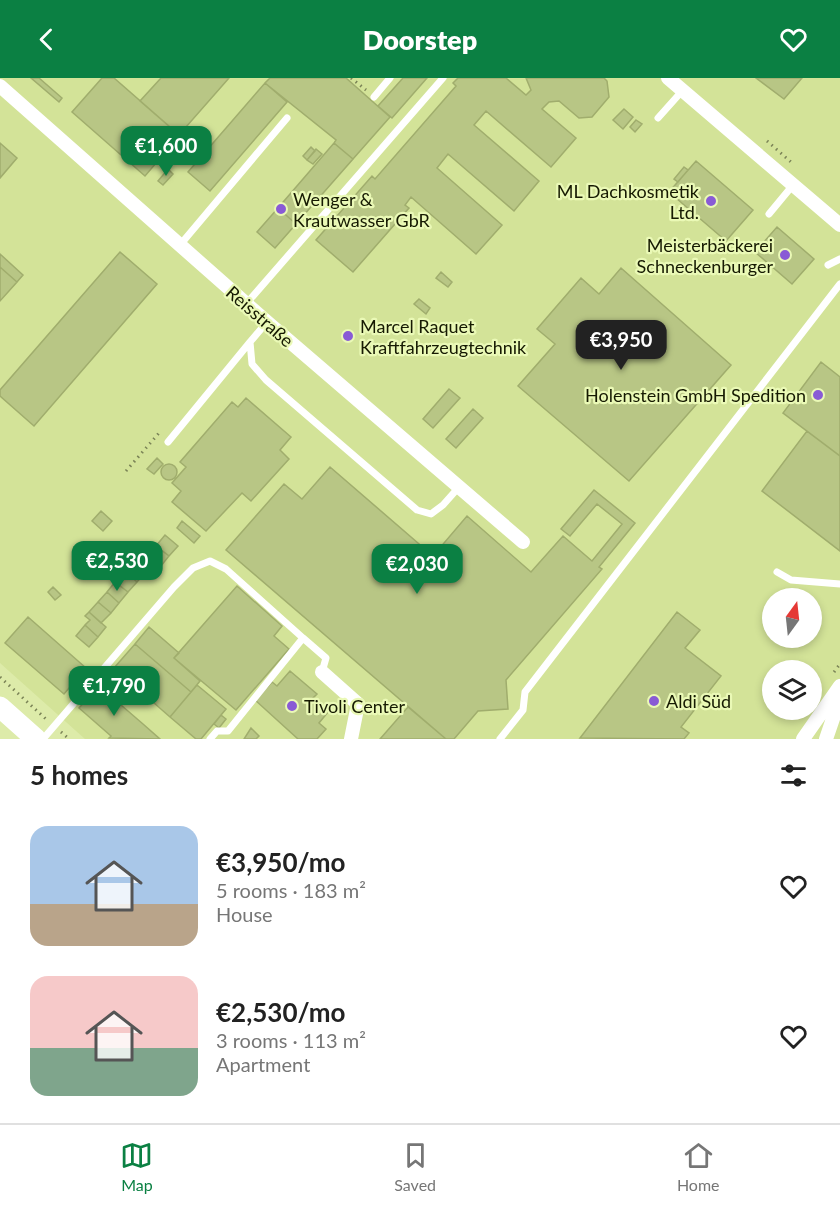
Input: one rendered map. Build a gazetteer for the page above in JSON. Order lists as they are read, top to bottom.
{
  "streets": {
    "street": ["Reisstraße"]
  },
  "places": [
    "ML Dachkosmetik Ltd.",
    "Wenger & Krautwasser GbR",
    "Meisterbäckerei Schneckenburger",
    "Marcel Raquet Kraftfahrzeugtechnik",
    "Holenstein GmbH Spedition",
    "Aldi Süd",
    "Tivoli Center"
  ],
  "north": "top",
  "page": {
    "header": "Doorstep",
    "price": [
      "€1,600",
      "€3,950",
      "€2,530",
      "€2,030",
      "€1,790"
    ],
    "heading": "5 homes",
    "list": [
      {
        "name": "€3,950/mo",
        "note": "5 rooms · 183 m² · House"
      },
      {
        "name": "€2,530/mo",
        "note": "3 rooms · 113 m² · Apartment"
      }
    ],
    "tabs": ["Map", "Saved", "Home"]
  }
}
